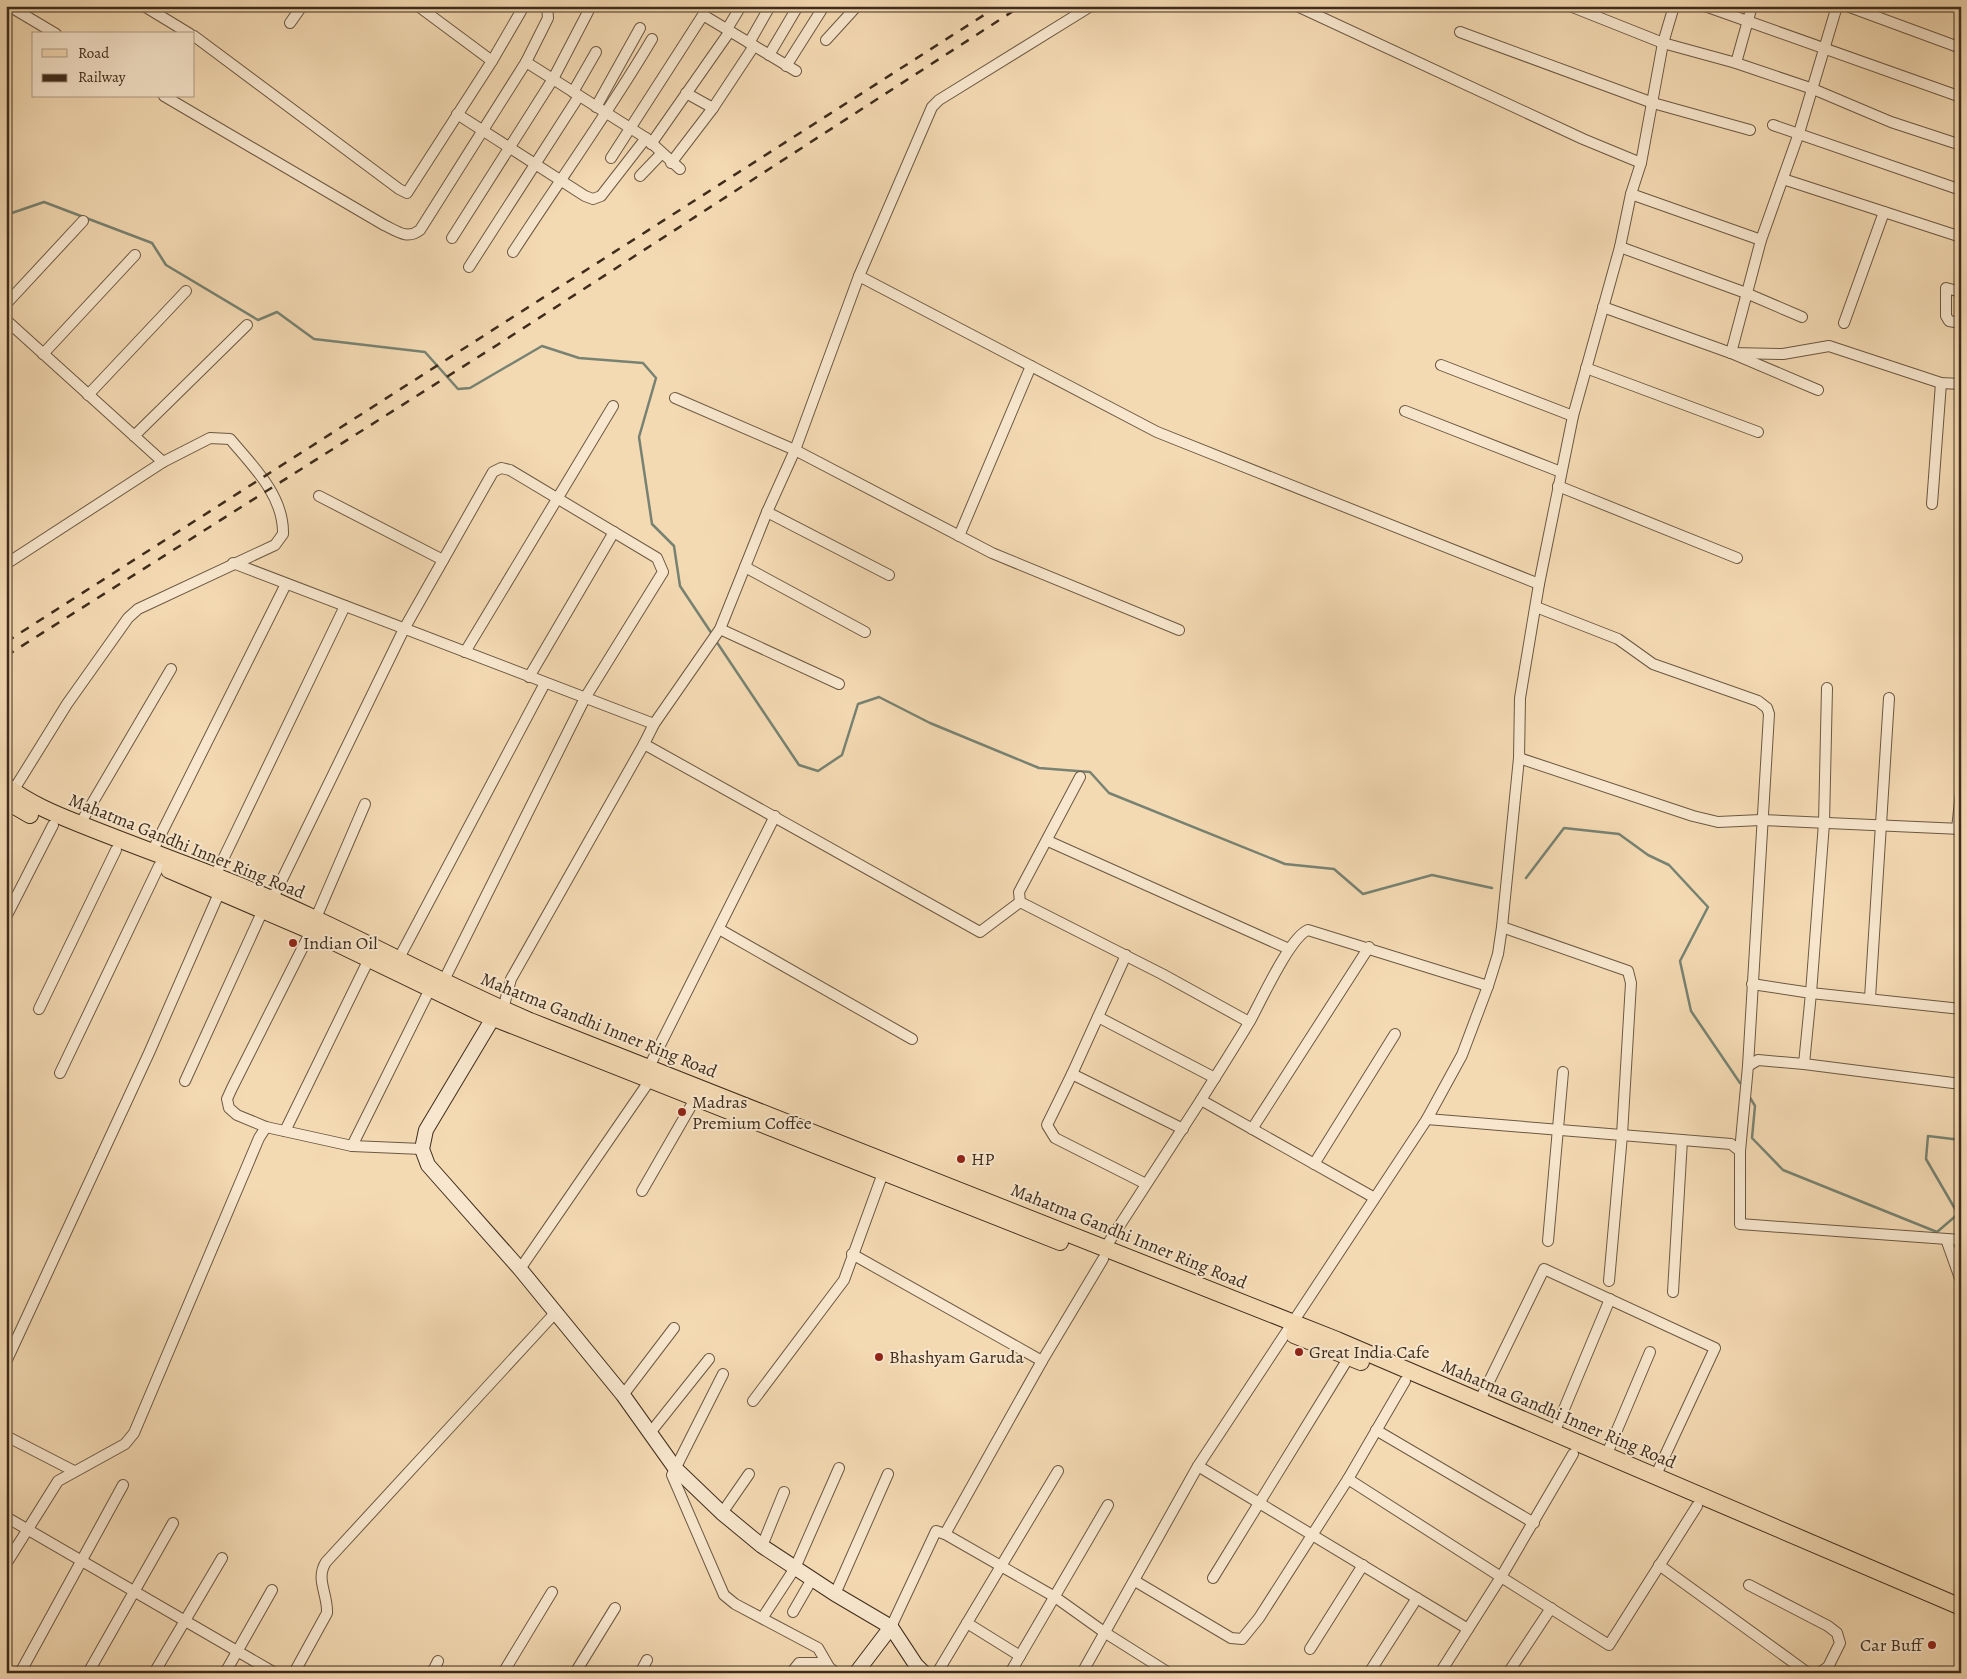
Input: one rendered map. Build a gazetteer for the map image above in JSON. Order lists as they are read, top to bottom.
{
  "streets": {
    "main road": ["Mahatma Gandhi Inner Ring Road"]
  },
  "places": [
    "Indian Oil",
    "Madras Premium Coffee",
    "HP",
    "Great India Cafe",
    "Bhashyam Garuda",
    "Car Buff"
  ],
  "legend": ["Road", "Railway"]
}
